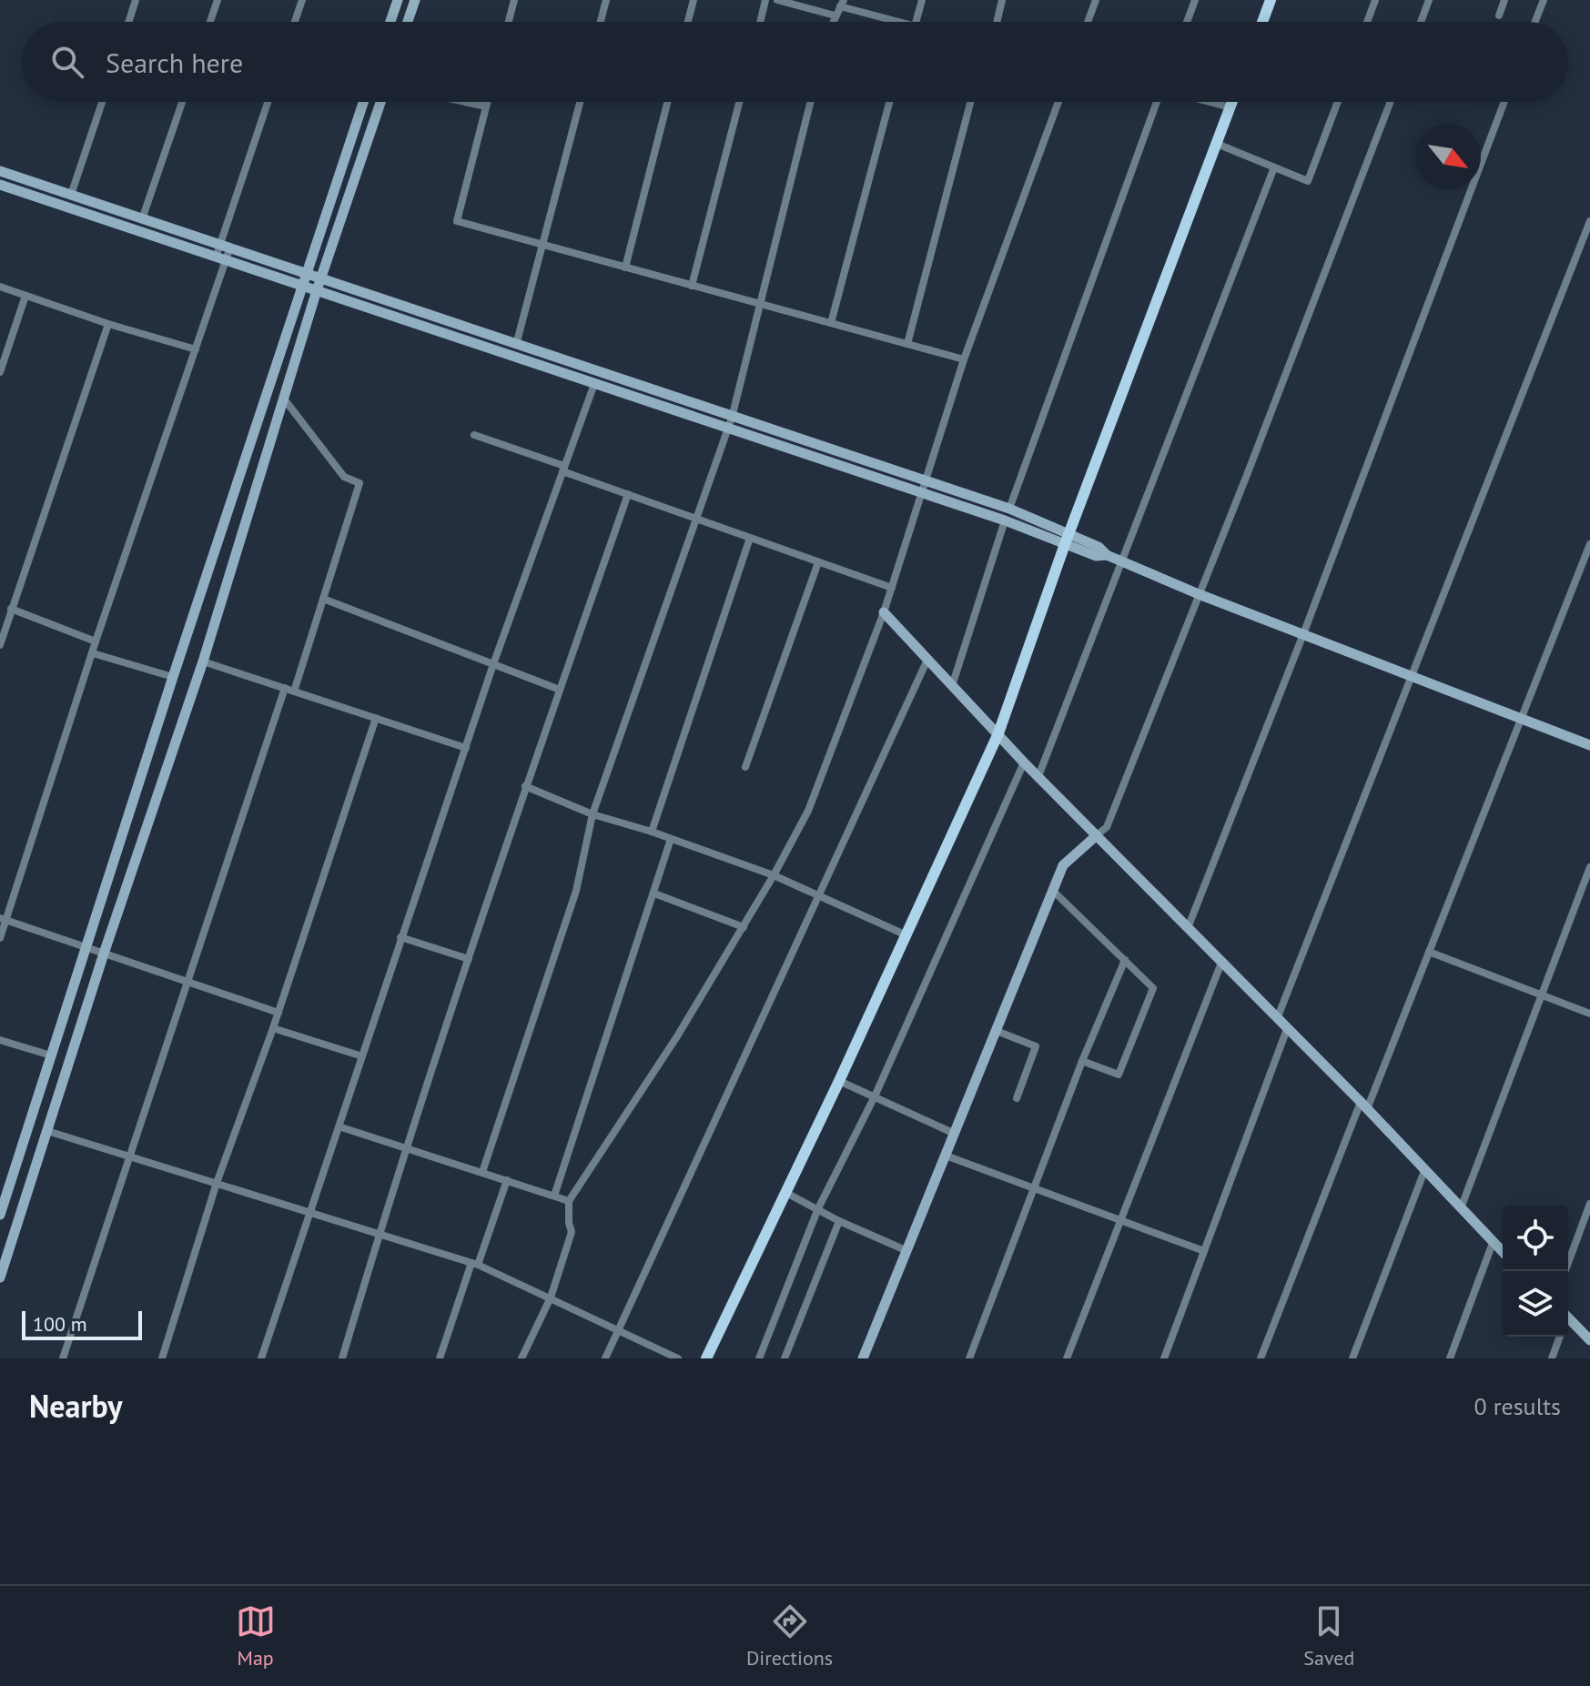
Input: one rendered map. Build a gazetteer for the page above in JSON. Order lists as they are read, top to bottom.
{
  "scale_bar": "100 m",
  "north": "bottom right",
  "page": {
    "search": "Search here",
    "scale": "100 m",
    "heading": ["Nearby", "0 results"],
    "nav": ["Map", "Directions", "Saved"]
  }
}
